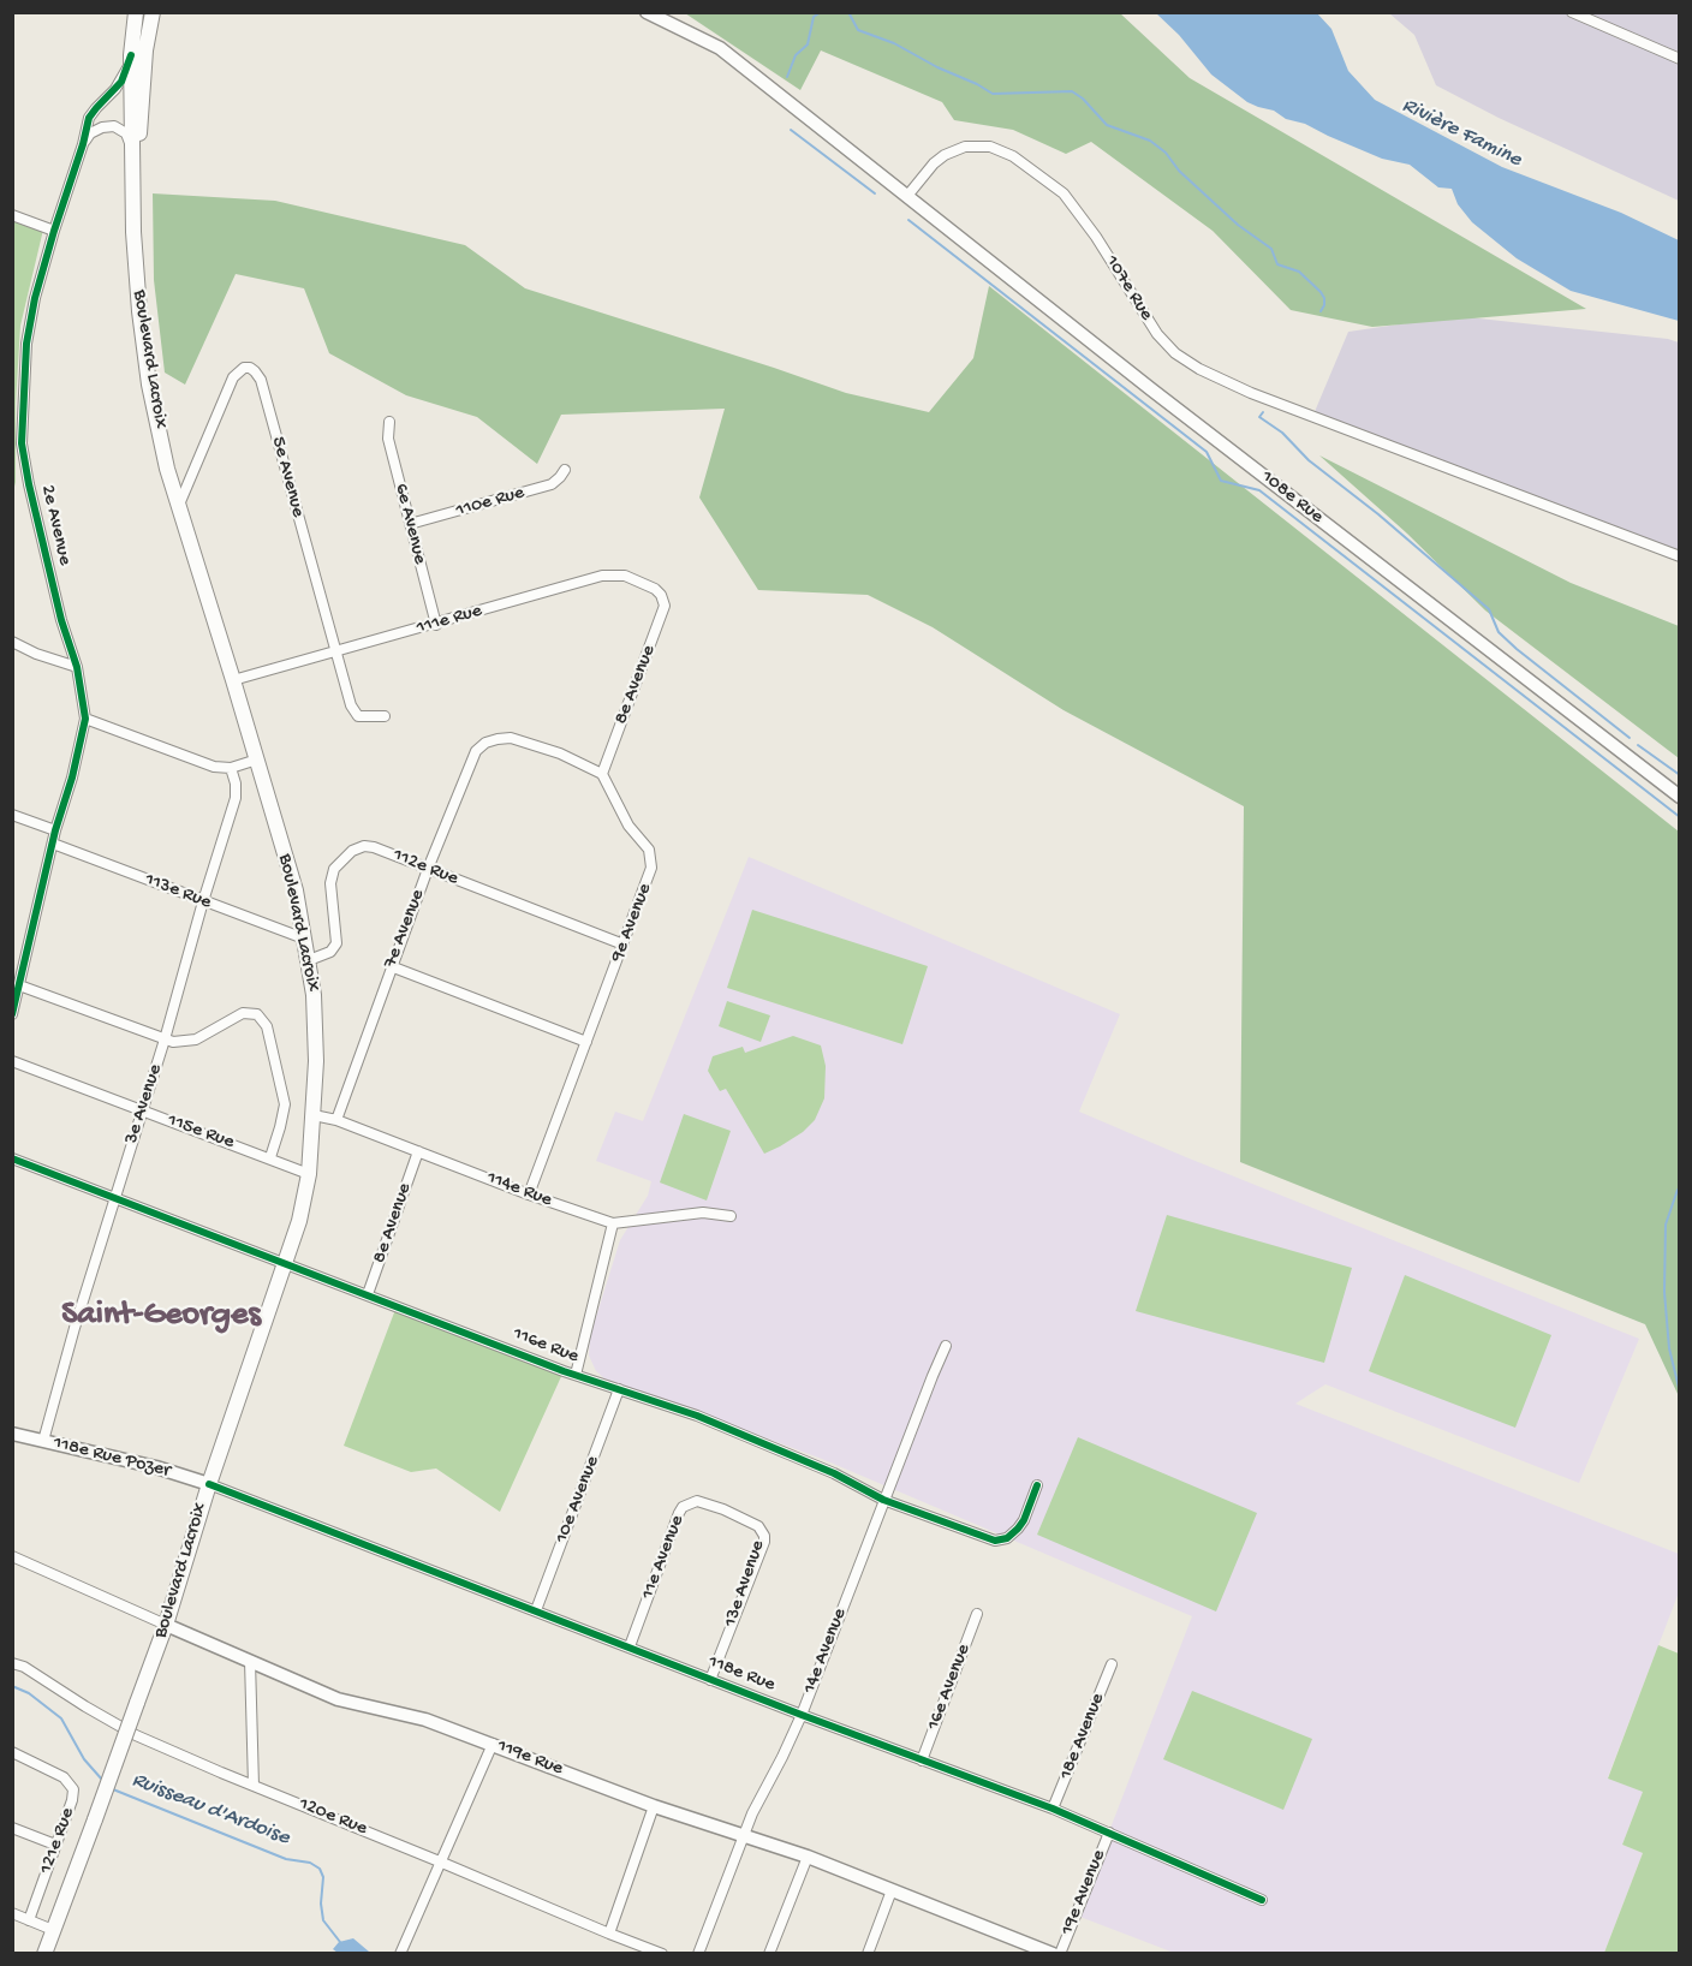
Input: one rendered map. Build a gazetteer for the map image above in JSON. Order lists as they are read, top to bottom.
{
  "streets": {
    "main road": [
      "Boulevard Lacroix",
      "108e Rue",
      "118e Rue Pozer",
      "119e Rue"
    ],
    "street": [
      "107e Rue",
      "5e Avenue",
      "110e Rue",
      "6e Avenue",
      "2e Avenue",
      "111e Rue",
      "8e Avenue",
      "112e Rue",
      "113e Rue",
      "9e Avenue",
      "7e Avenue",
      "3e Avenue",
      "115e Rue",
      "114e Rue",
      "116e Rue",
      "10e Avenue",
      "11e Avenue",
      "13e Avenue",
      "14e Avenue",
      "118e Rue",
      "16e Avenue",
      "18e Avenue",
      "120e Rue",
      "121e Rue",
      "19e Avenue"
    ]
  },
  "crossings": [
    ["107e Rue", "108e Rue"],
    ["Boulevard Lacroix", "5e Avenue"],
    ["Boulevard Lacroix", "2e Avenue"],
    ["Boulevard Lacroix", "111e Rue"],
    ["Boulevard Lacroix", "112e Rue"],
    ["Boulevard Lacroix", "113e Rue"],
    ["Boulevard Lacroix", "115e Rue"],
    ["Boulevard Lacroix", "114e Rue"],
    ["Boulevard Lacroix", "116e Rue"],
    ["Boulevard Lacroix", "118e Rue Pozer"],
    ["Boulevard Lacroix", "118e Rue"],
    ["Boulevard Lacroix", "119e Rue"],
    ["5e Avenue", "111e Rue"],
    ["110e Rue", "6e Avenue"],
    ["6e Avenue", "111e Rue"],
    ["2e Avenue", "113e Rue"],
    ["111e Rue", "8e Avenue"],
    ["8e Avenue", "9e Avenue"],
    ["8e Avenue", "7e Avenue"],
    ["8e Avenue", "114e Rue"],
    ["8e Avenue", "116e Rue"],
    ["112e Rue", "9e Avenue"],
    ["112e Rue", "7e Avenue"],
    ["113e Rue", "3e Avenue"],
    ["9e Avenue", "7e Avenue"],
    ["9e Avenue", "114e Rue"],
    ["7e Avenue", "114e Rue"],
    ["3e Avenue", "115e Rue"],
    ["3e Avenue", "116e Rue"],
    ["3e Avenue", "118e Rue Pozer"],
    ["116e Rue", "10e Avenue"],
    ["116e Rue", "14e Avenue"],
    ["118e Rue Pozer", "118e Rue"],
    ["10e Avenue", "118e Rue"],
    ["11e Avenue", "13e Avenue"],
    ["11e Avenue", "118e Rue"],
    ["13e Avenue", "118e Rue"],
    ["14e Avenue", "118e Rue"],
    ["14e Avenue", "119e Rue"],
    ["118e Rue", "16e Avenue"],
    ["118e Rue", "18e Avenue"],
    ["118e Rue", "19e Avenue"]
  ],
  "districts": ["Saint-Georges"],
  "water": ["Rivière Famine", "Ruisseau d'Ardoise"]
}
